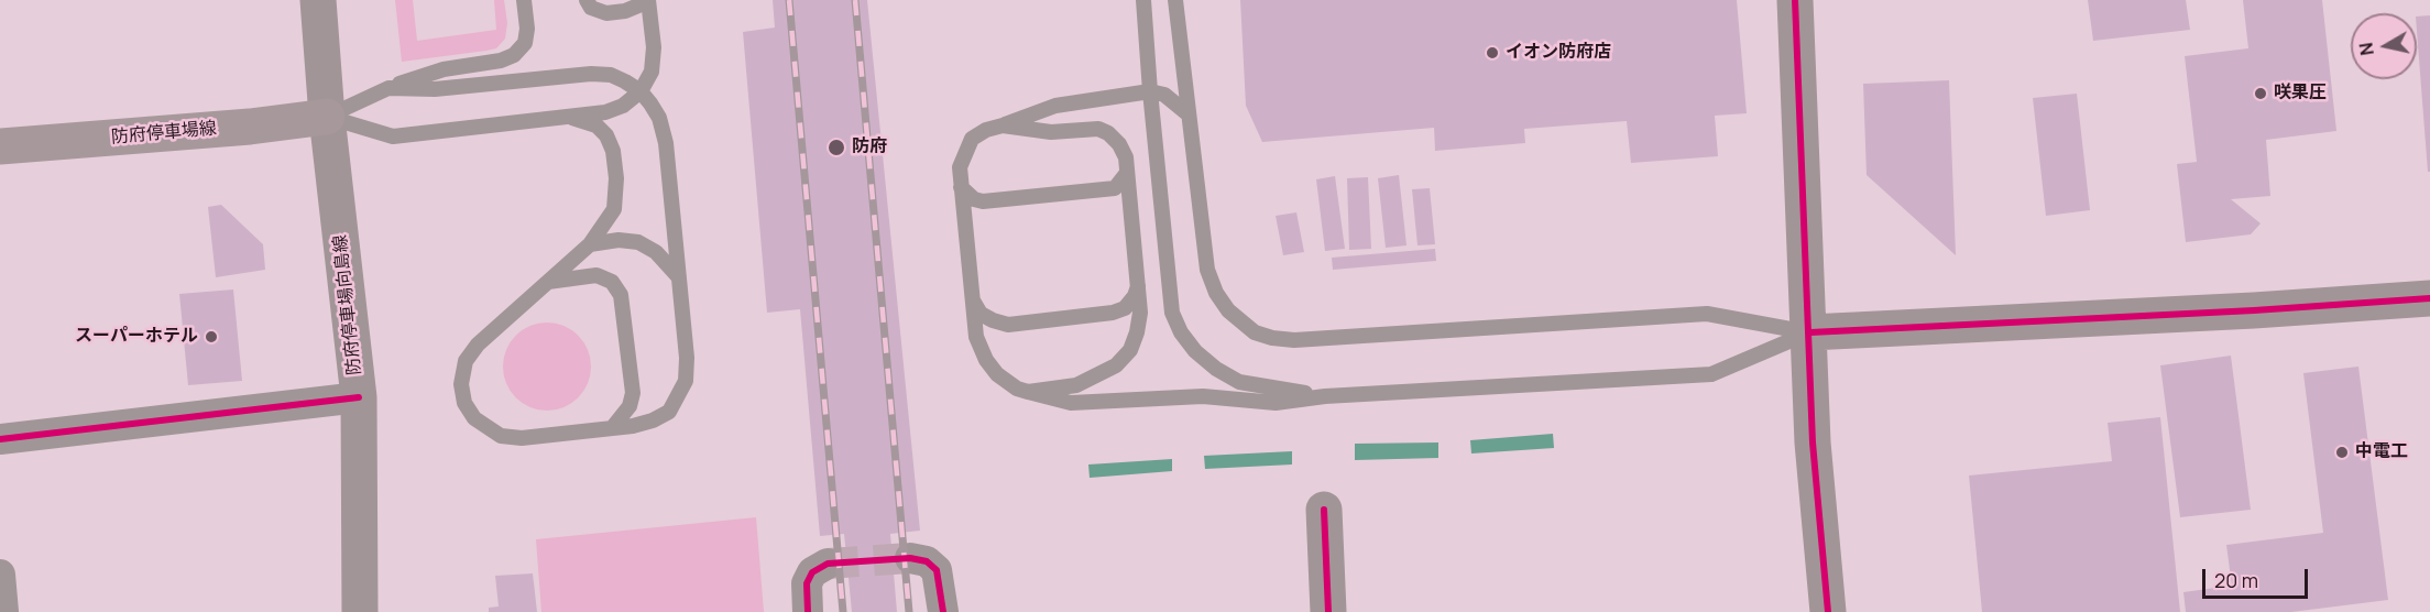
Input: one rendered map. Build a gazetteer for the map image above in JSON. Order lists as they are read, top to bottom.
{
  "streets": {
    "main road": ["防府停車場線"],
    "street": ["防府停車場向島線"]
  },
  "crossings": [
    ["防府停車場線", "防府停車場向島線"]
  ],
  "places": [
    "イオン防府店",
    "咲果圧",
    "防府",
    "スーパーホテル",
    "中電工"
  ],
  "scale_bar": "20 m",
  "north": "left"
}
